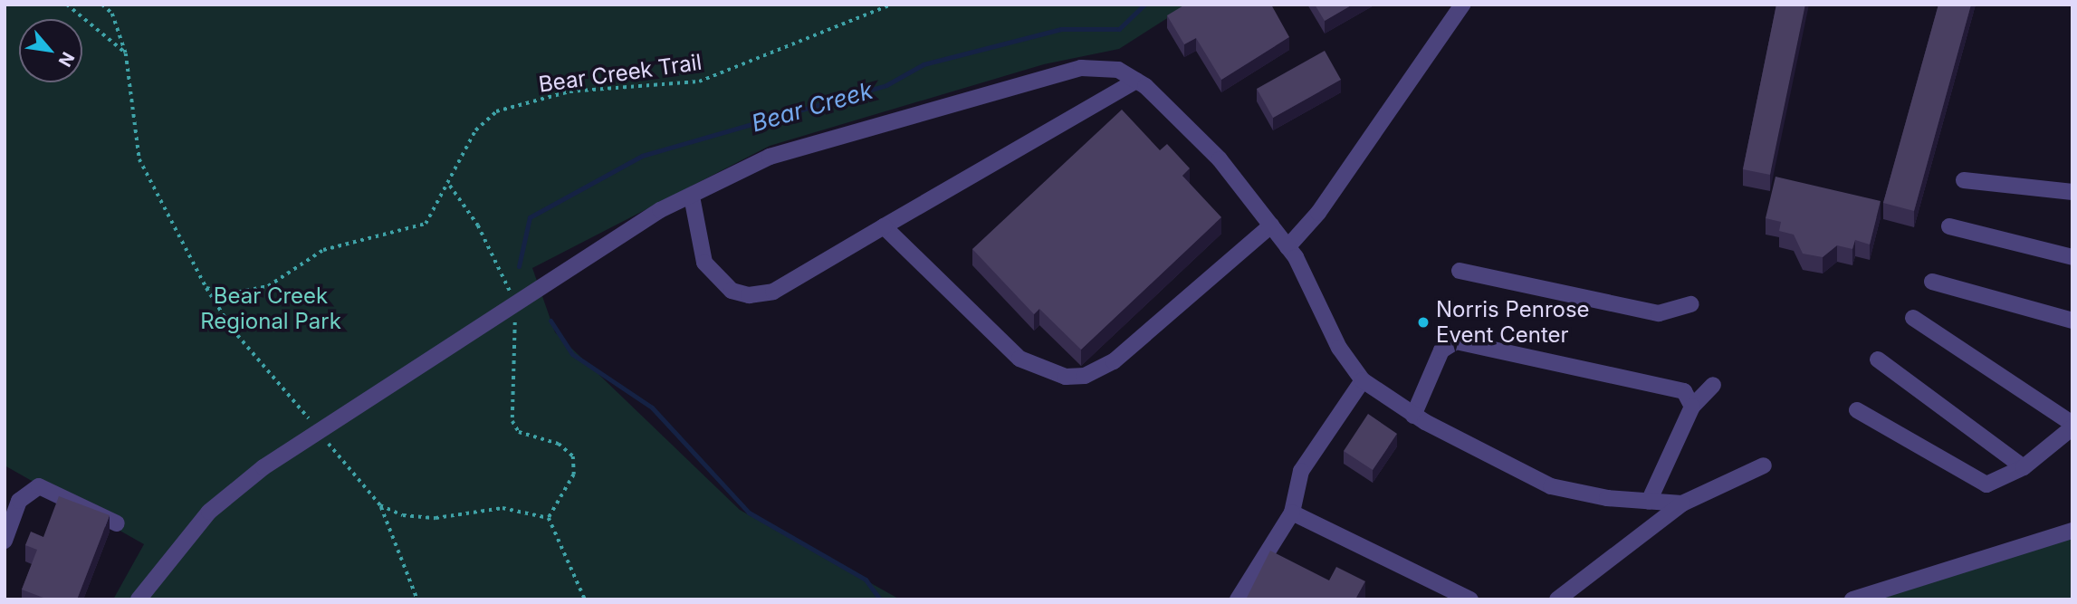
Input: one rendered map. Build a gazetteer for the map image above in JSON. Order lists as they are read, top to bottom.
{
  "streets": {
    "path": ["Bear Creek Trail"]
  },
  "water": ["Bear Creek"],
  "parks": ["Bear Creek Regional Park"],
  "places": ["Norris Penrose Event Center"],
  "north": "bottom right"
}
